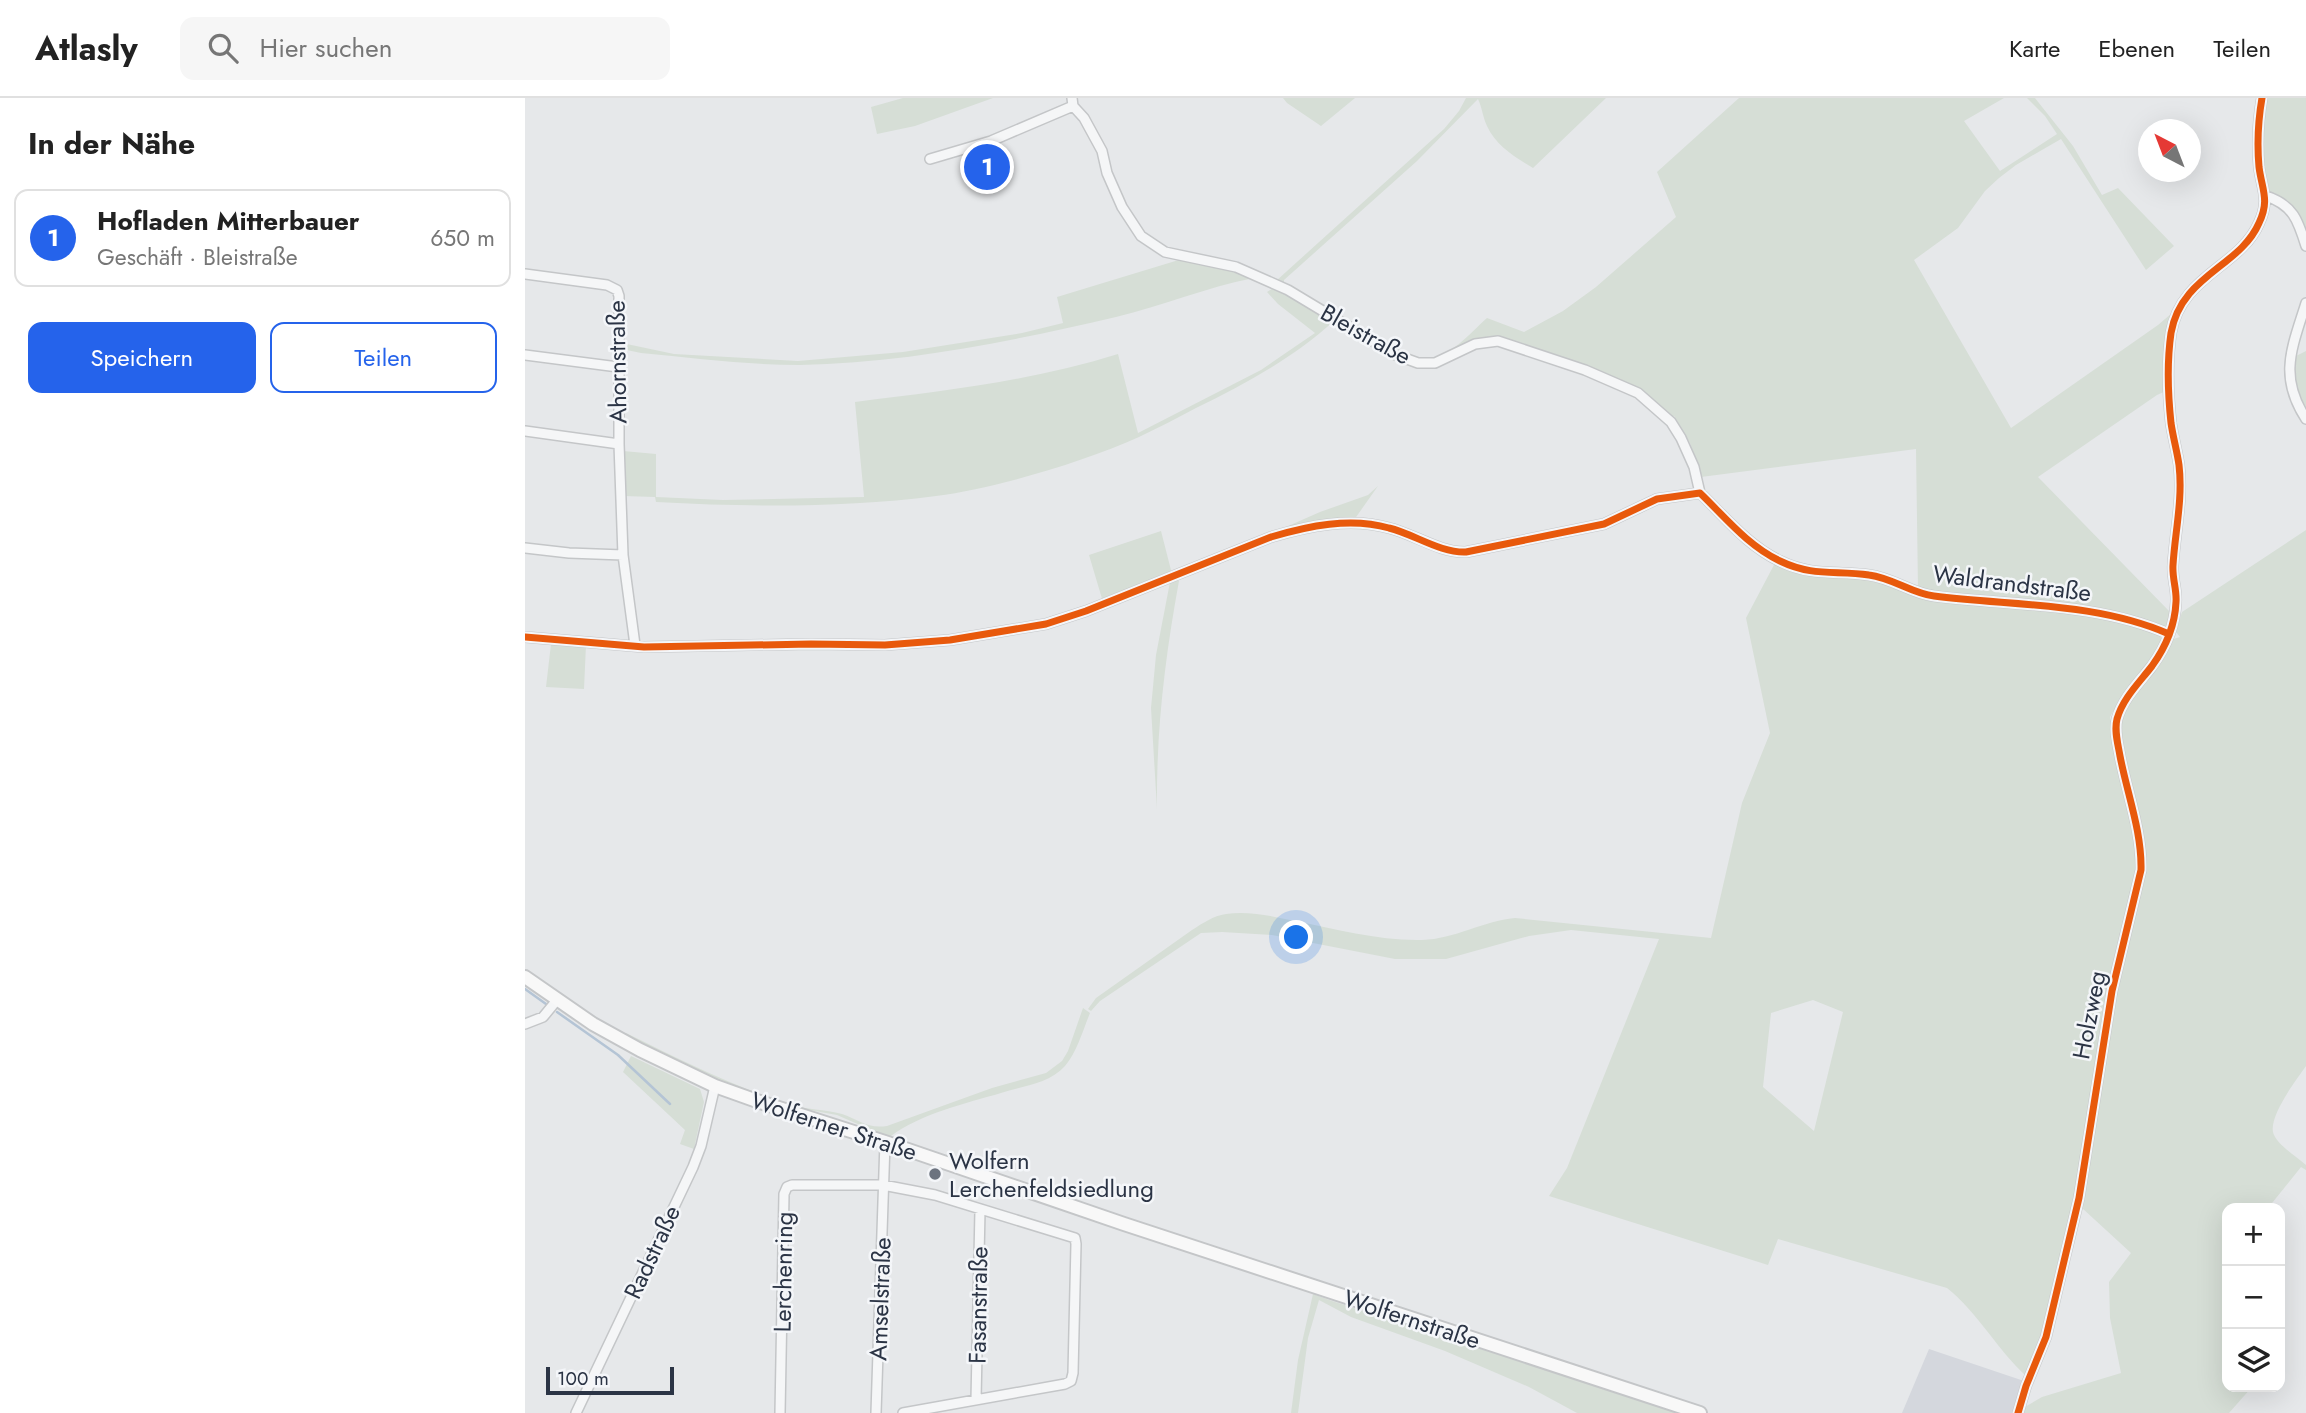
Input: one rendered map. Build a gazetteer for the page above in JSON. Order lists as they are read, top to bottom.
{
  "streets": {
    "main road": ["Wolferner Straße", "Wolfernstraße"],
    "street": [
      "Bleistraße",
      "Ahornstraße",
      "Waldrandstraße",
      "Holzweg",
      "Radstraße",
      "Lerchenring",
      "Amselstraße",
      "Fasanstraße"
    ]
  },
  "crossings": [
    ["Bleistraße", "Waldrandstraße"],
    ["Waldrandstraße", "Holzweg"],
    ["Wolferner Straße", "Radstraße"],
    ["Wolferner Straße", "Wolfernstraße"],
    ["Lerchenring", "Amselstraße"],
    ["Lerchenring", "Fasanstraße"]
  ],
  "places": ["Wolfern Lerchenfeldsiedlung"],
  "scale_bar": "100 m",
  "north": "top left",
  "page": {
    "header": "Atlasly",
    "search": "Hier suchen",
    "nav": ["Karte", "Ebenen", "Teilen"],
    "heading": "In der Nähe",
    "pins": "1",
    "list": [
      {
        "mark": "1",
        "name": "Hofladen Mitterbauer",
        "note": "Geschäft · Bleistraße",
        "value": "650 m"
      }
    ],
    "buttons": ["Speichern", "Teilen"],
    "map_buttons": ["+", "−"],
    "scale": "100 m"
  }
}
